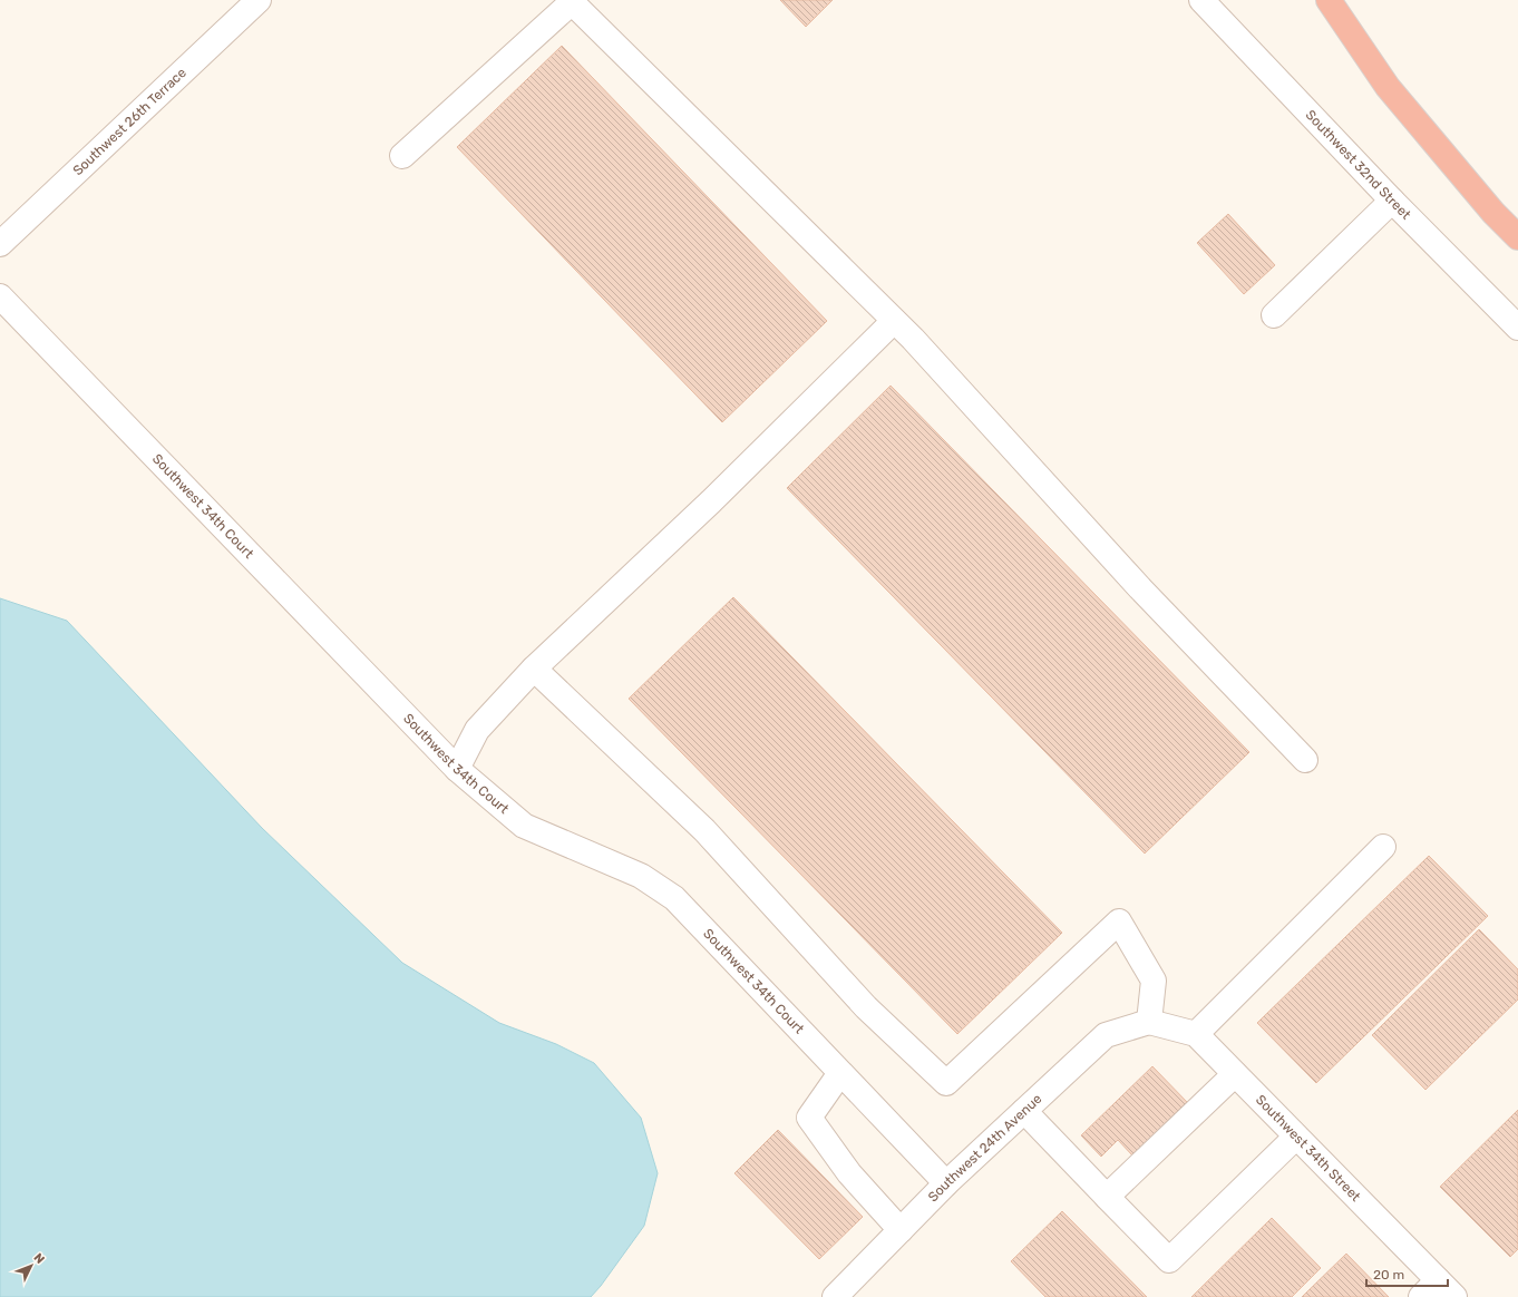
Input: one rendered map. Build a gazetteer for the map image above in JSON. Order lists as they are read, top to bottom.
{
  "streets": {
    "street": [
      "Southwest 26th Terrace",
      "Southwest 32nd Street",
      "Southwest 34th Court",
      "Southwest 34th Street",
      "Southwest 24th Avenue"
    ]
  },
  "crossings": [
    ["Southwest 34th Court", "Southwest 24th Avenue"]
  ],
  "scale_bar": "20 m",
  "north": "top right"
}
